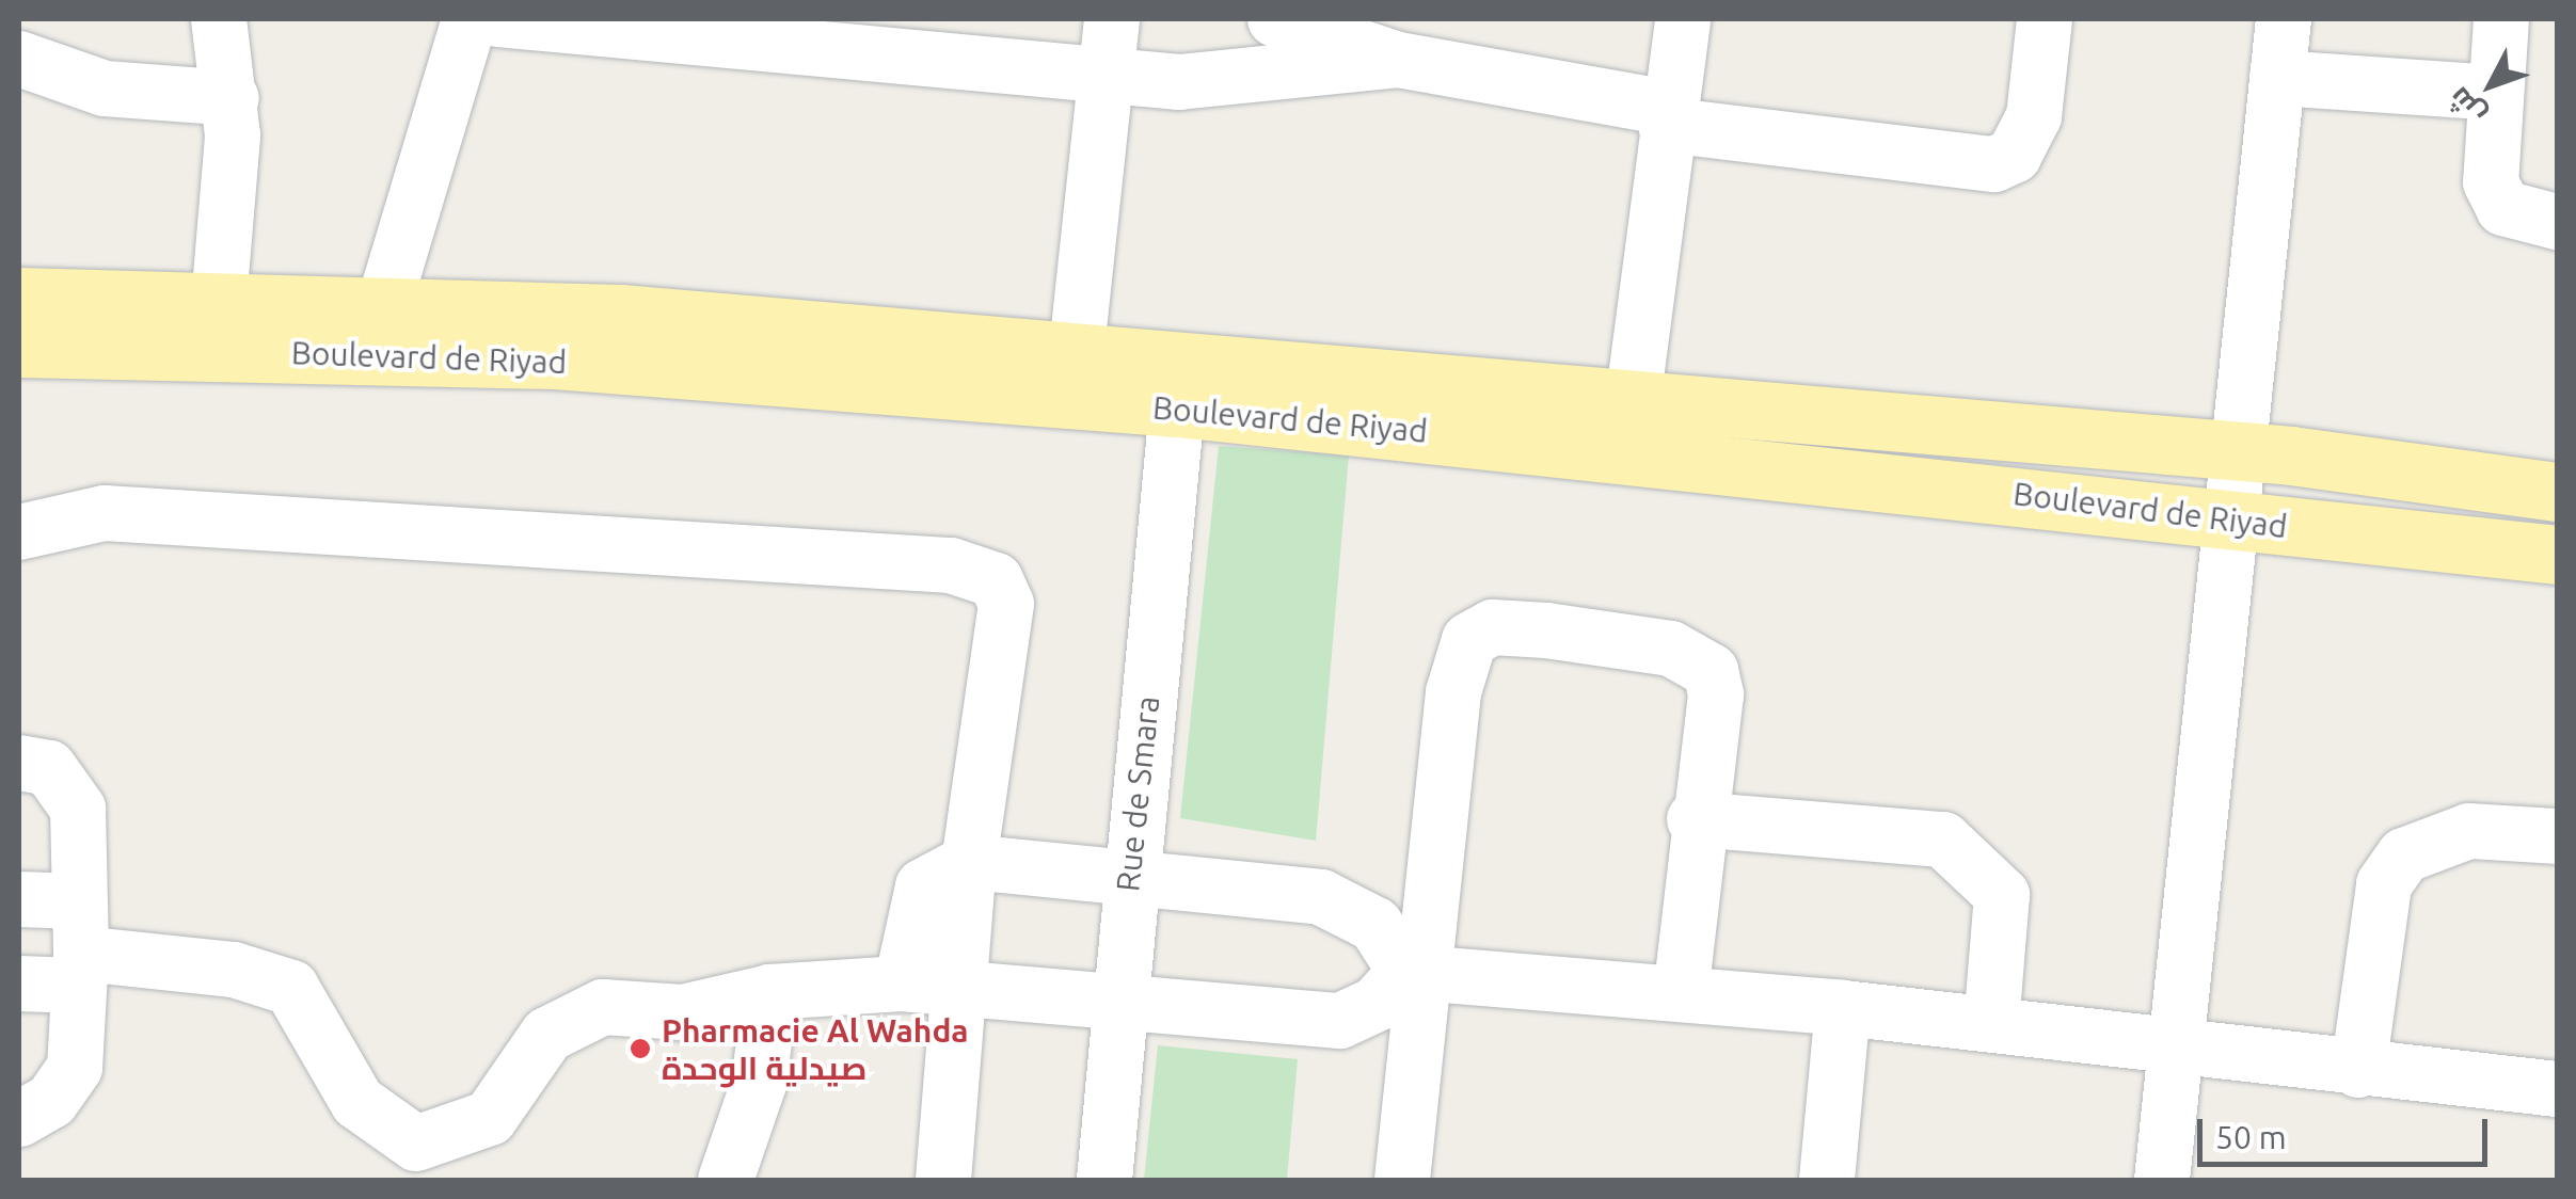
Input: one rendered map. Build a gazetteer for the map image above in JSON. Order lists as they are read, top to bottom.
{
  "streets": {
    "main road": ["Boulevard de Riyad"],
    "street": ["Rue de Smara"]
  },
  "crossings": [
    ["Boulevard de Riyad", "Rue de Smara"]
  ],
  "places": ["Pharmacie Al Wahda صيدلية الوحدة"],
  "scale_bar": "50 m",
  "north": "bottom left"
}
